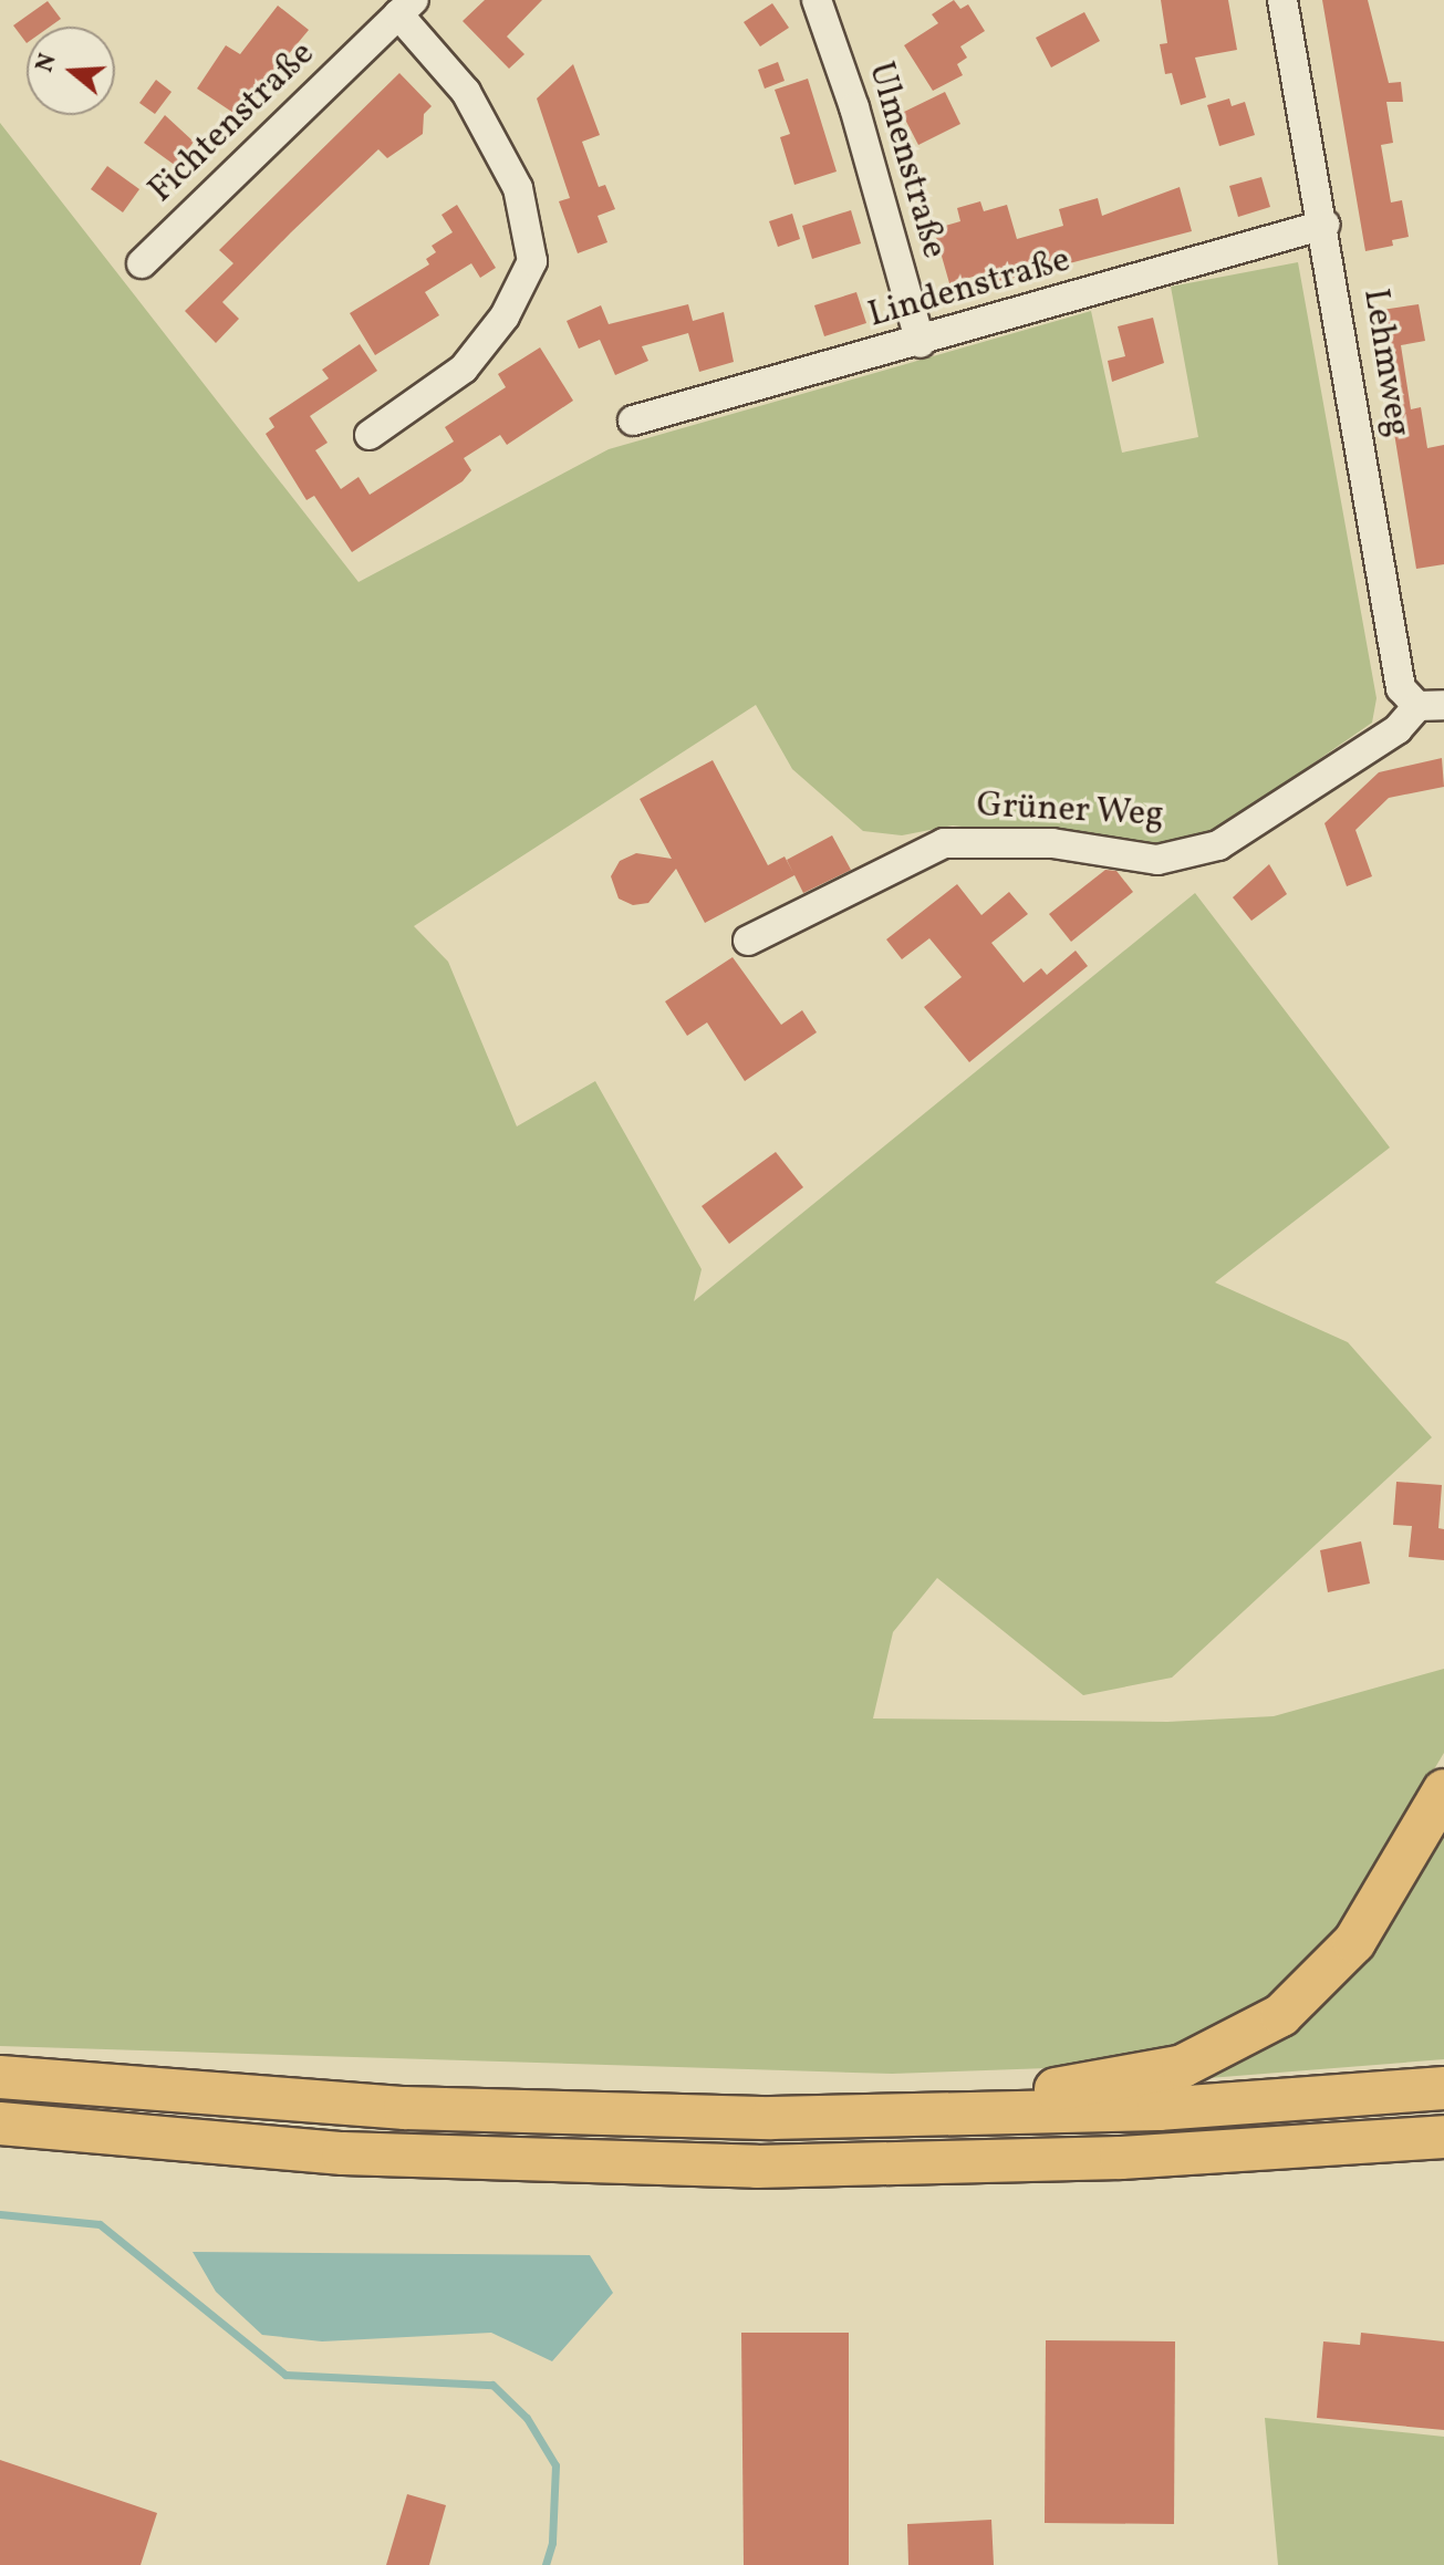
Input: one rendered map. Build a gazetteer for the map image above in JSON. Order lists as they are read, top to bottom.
{
  "streets": {
    "street": [
      "Fichtenstraße",
      "Ulmenstraße",
      "Lindenstraße",
      "Lehmweg",
      "Grüner Weg"
    ]
  },
  "crossings": [
    ["Ulmenstraße", "Lindenstraße"],
    ["Lindenstraße", "Lehmweg"],
    ["Lehmweg", "Grüner Weg"]
  ],
  "north": "left"
}
